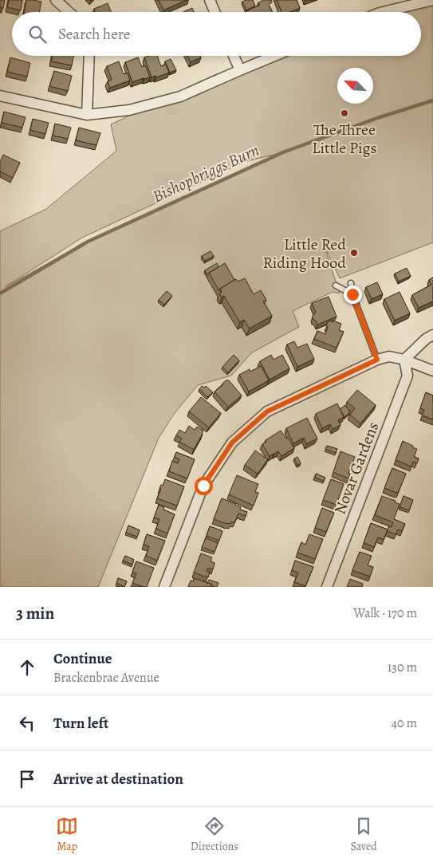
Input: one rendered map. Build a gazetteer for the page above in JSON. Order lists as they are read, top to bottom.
{
  "streets": {
    "street": ["Novar Gardens"]
  },
  "water": ["Bishopbriggs Burn"],
  "places": ["The Three Little Pigs", "Little Red Riding Hood"],
  "north": "top left",
  "page": {
    "search": "Search here",
    "heading": ["3 min", "Walk · 170 m"],
    "list": [
      ["Continue", "Brackenbrae Avenue", "130 m"],
      ["Turn left", "40 m"],
      "Arrive at destination"
    ],
    "nav": ["Map", "Directions", "Saved"]
  }
}
